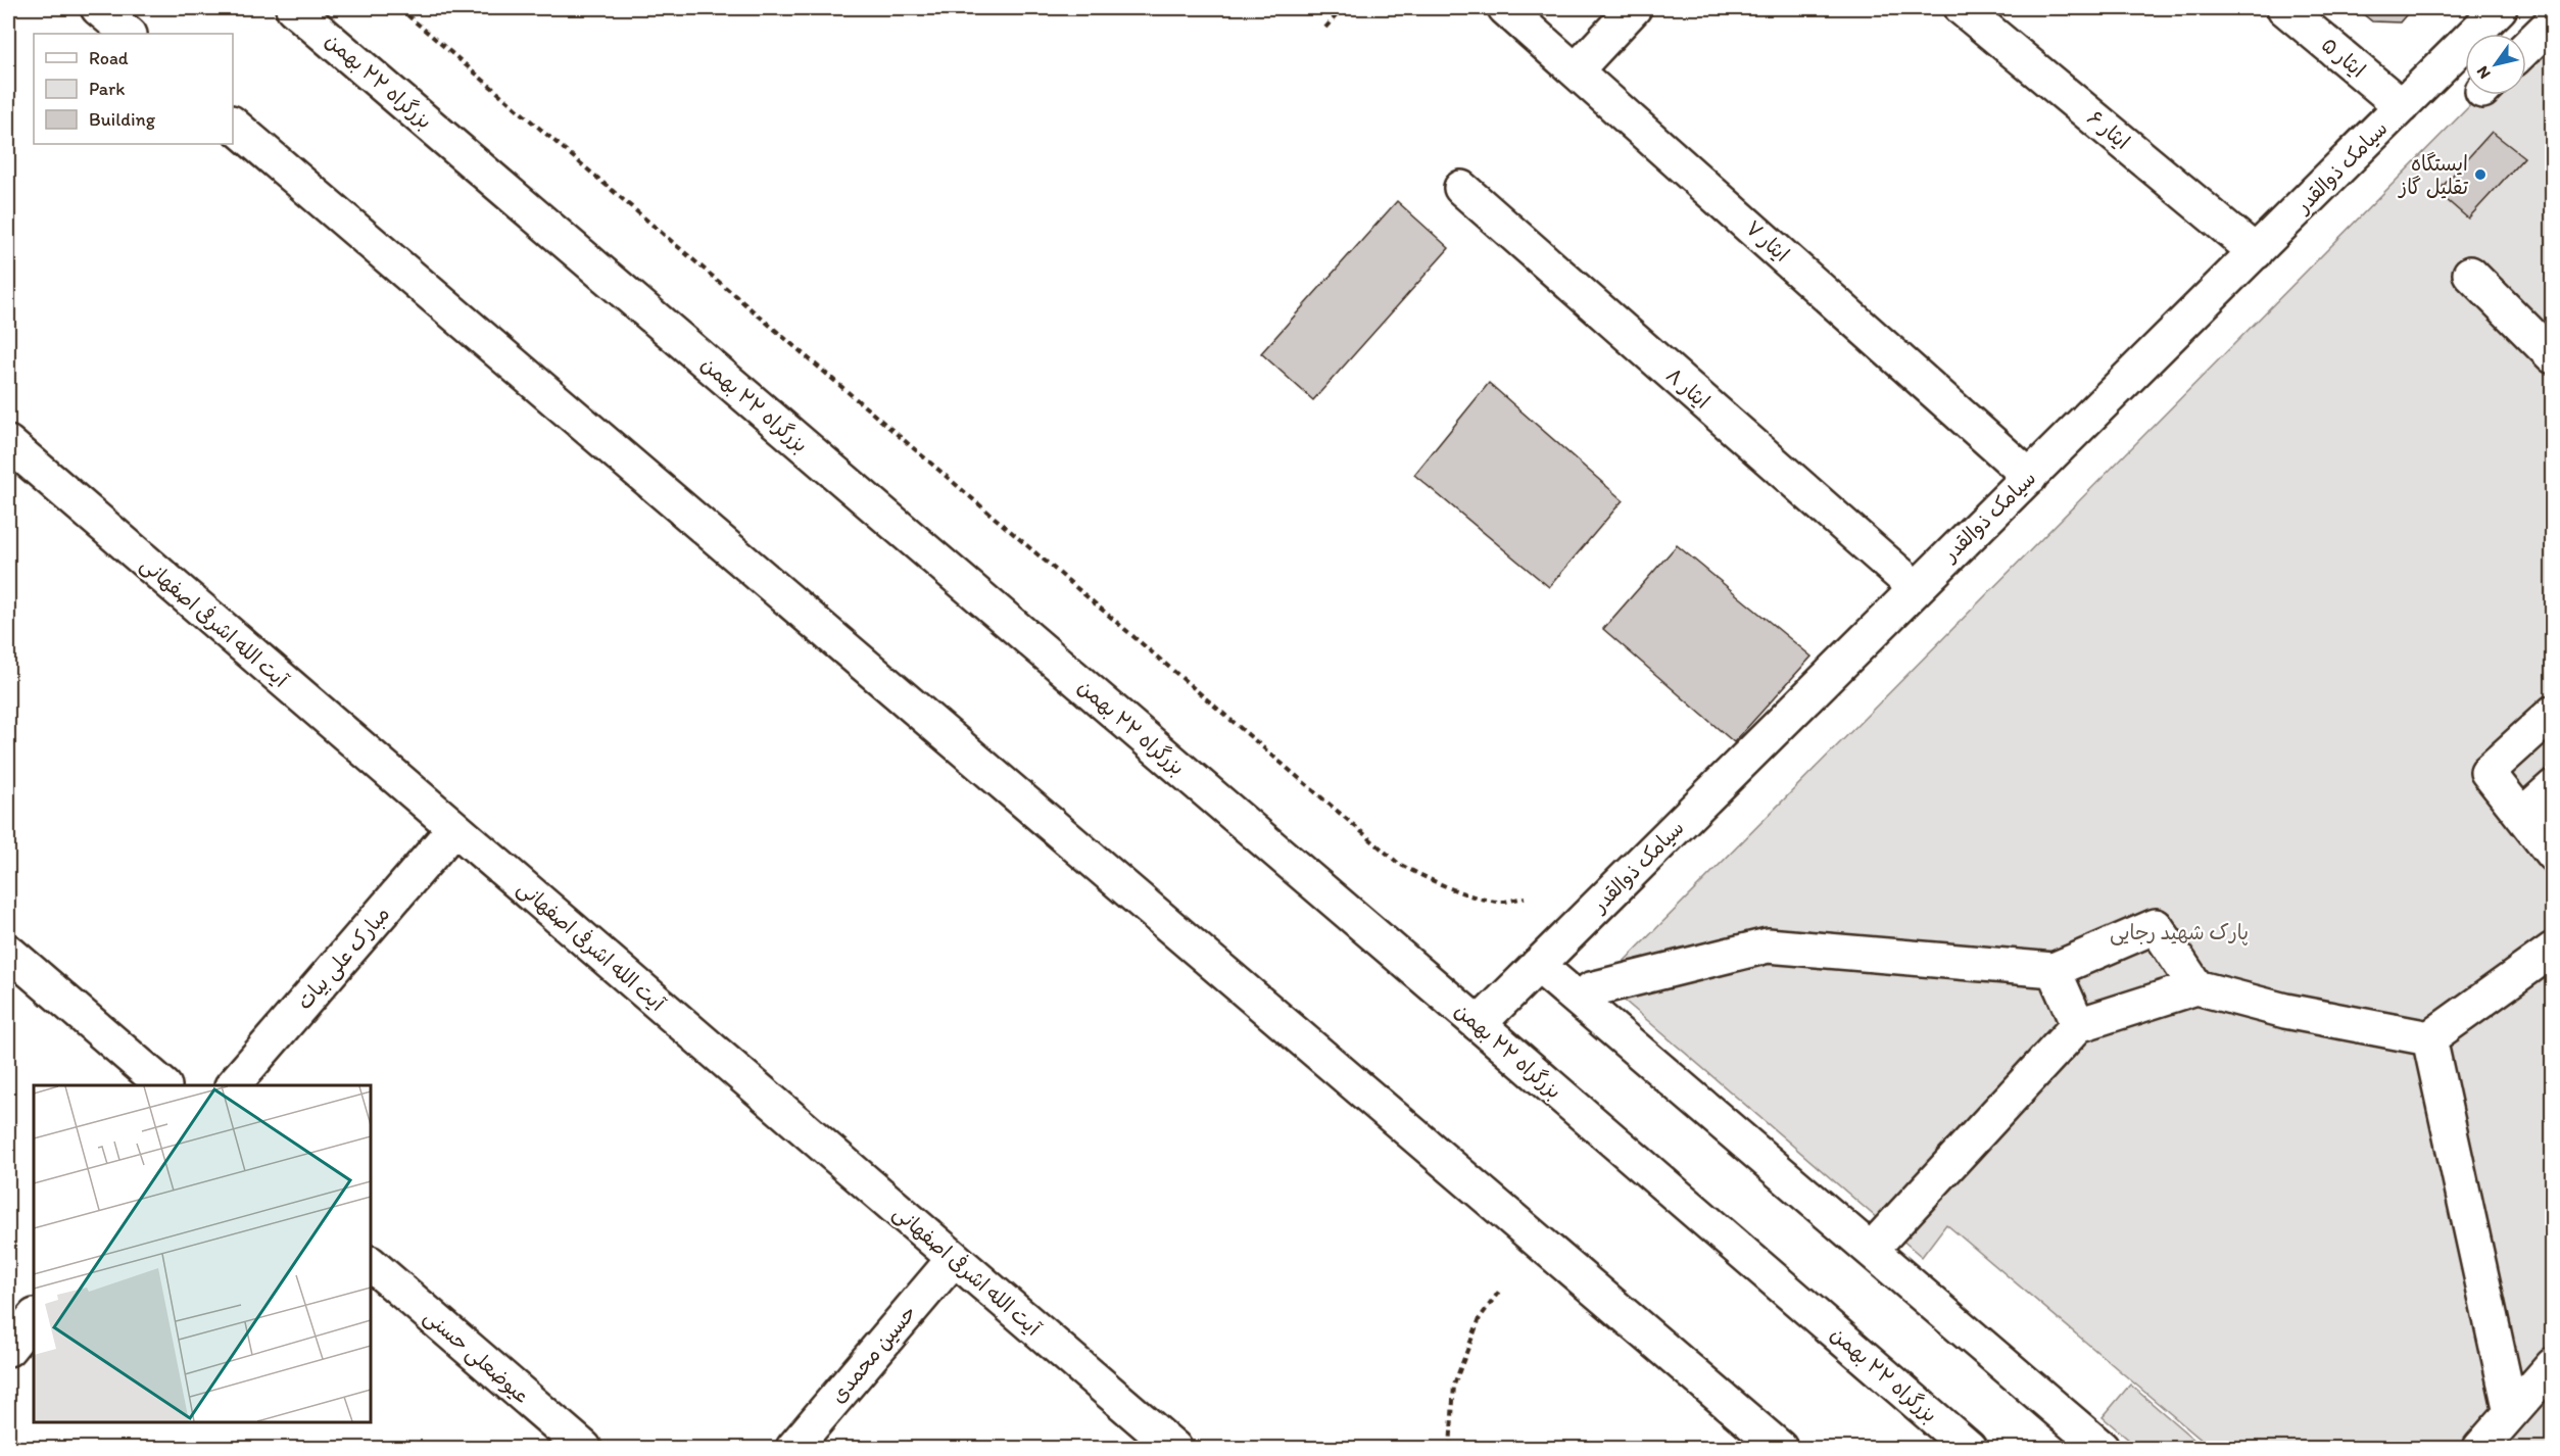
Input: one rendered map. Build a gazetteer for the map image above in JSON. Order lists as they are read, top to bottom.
{
  "streets": {
    "main road": [
      "ایثار ۵",
      "بزرگراه ۲۲ بهمن",
      "ایثار ۶",
      "سیامک ذوالقدر",
      "ایثار ۷",
      "ایثار ۸",
      "آیت الله اشرفی اصفهانی",
      "مبارک علی بیات",
      "حسین محمدی",
      "عیوضعلی حسنی"
    ]
  },
  "crossings": [
    ["ایثار ۵", "سیامک ذوالقدر"],
    ["بزرگراه ۲۲ بهمن", "سیامک ذوالقدر"],
    ["ایثار ۶", "سیامک ذوالقدر"],
    ["سیامک ذوالقدر", "ایثار ۷"],
    ["سیامک ذوالقدر", "ایثار ۸"],
    ["آیت الله اشرفی اصفهانی", "مبارک علی بیات"],
    ["آیت الله اشرفی اصفهانی", "حسین محمدی"]
  ],
  "parks": ["پارک شهید رجایی"],
  "places": ["ایستگاه تقلیل گاز"],
  "legend": ["Road", "Park", "Building"],
  "north": "bottom left"
}
